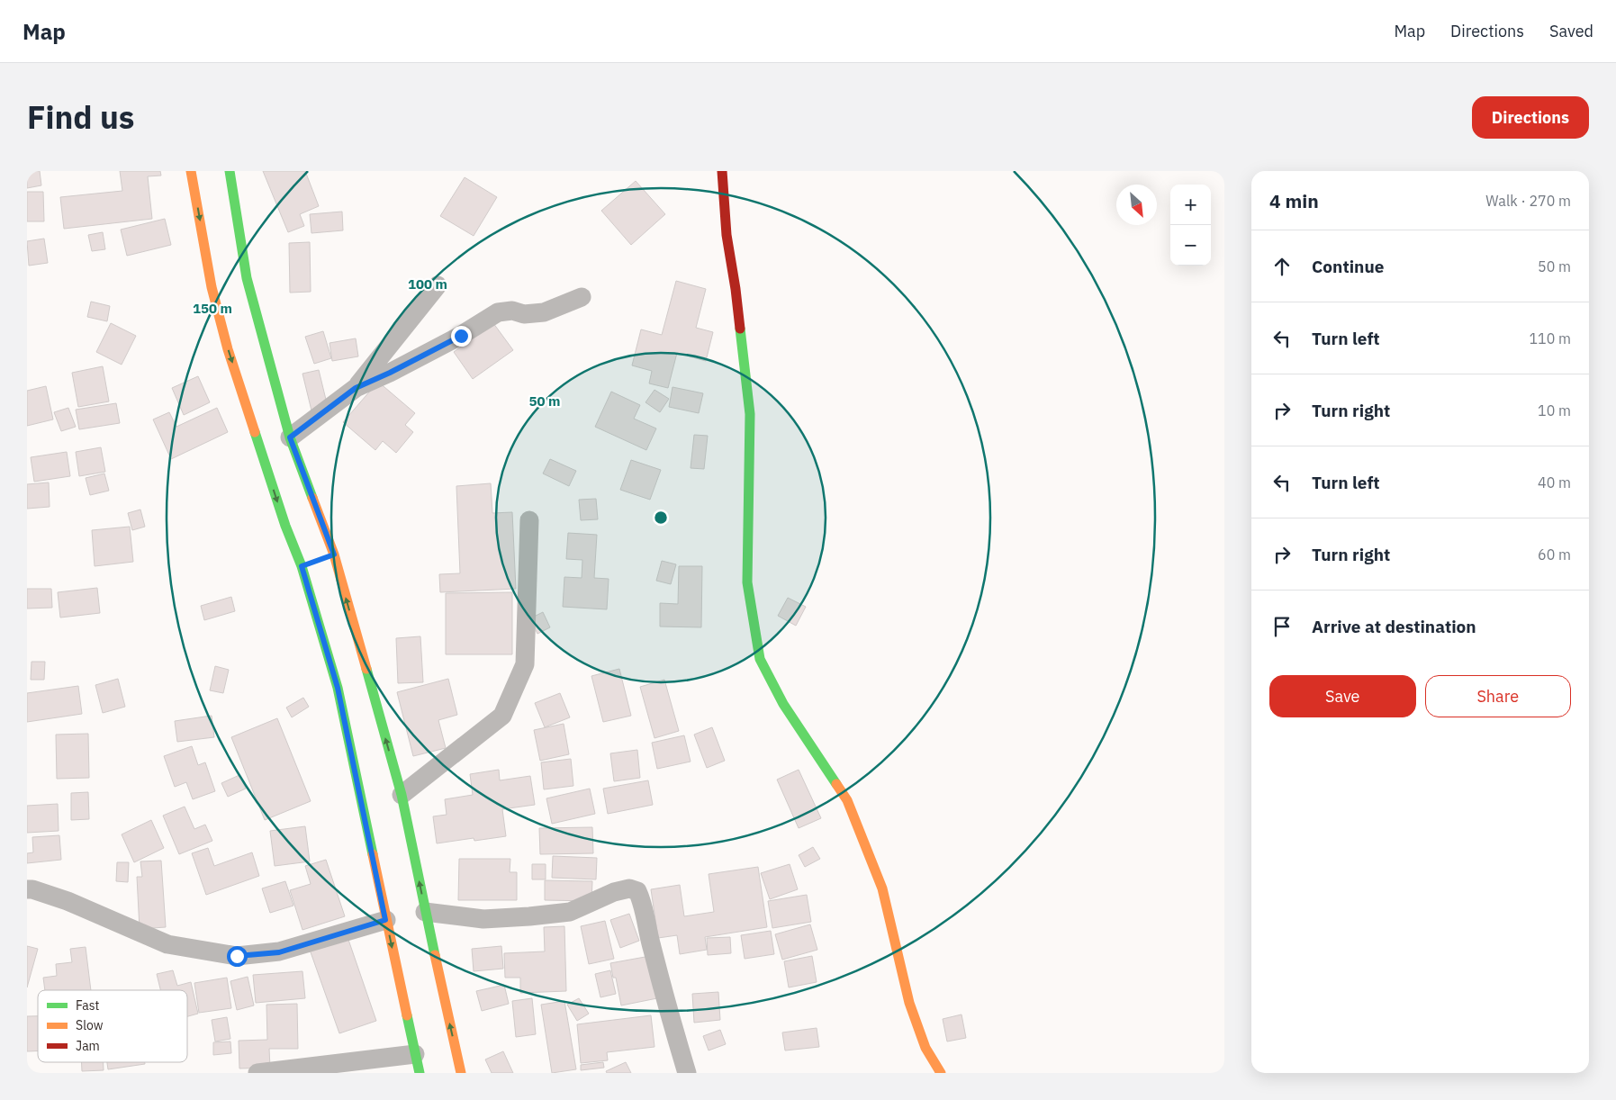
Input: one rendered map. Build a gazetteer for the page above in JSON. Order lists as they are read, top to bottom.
{
  "legend": ["Fast", "Slow", "Jam"],
  "north": "bottom right",
  "page": {
    "header": "Map",
    "nav": ["Map", "Directions", "Saved"],
    "title": "Find us",
    "buttons": [
      "Directions",
      ["Save", "Share"]
    ],
    "heading": ["4 min", "Walk · 270 m"],
    "map_buttons": ["+", "−"],
    "list": [
      ["Continue", "50 m"],
      ["Turn left", "110 m"],
      ["Turn right", "10 m"],
      ["Turn left", "40 m"],
      ["Turn right", "60 m"],
      "Arrive at destination"
    ]
  },
  "rings": ["100 m", "150 m", "50 m"]
}
